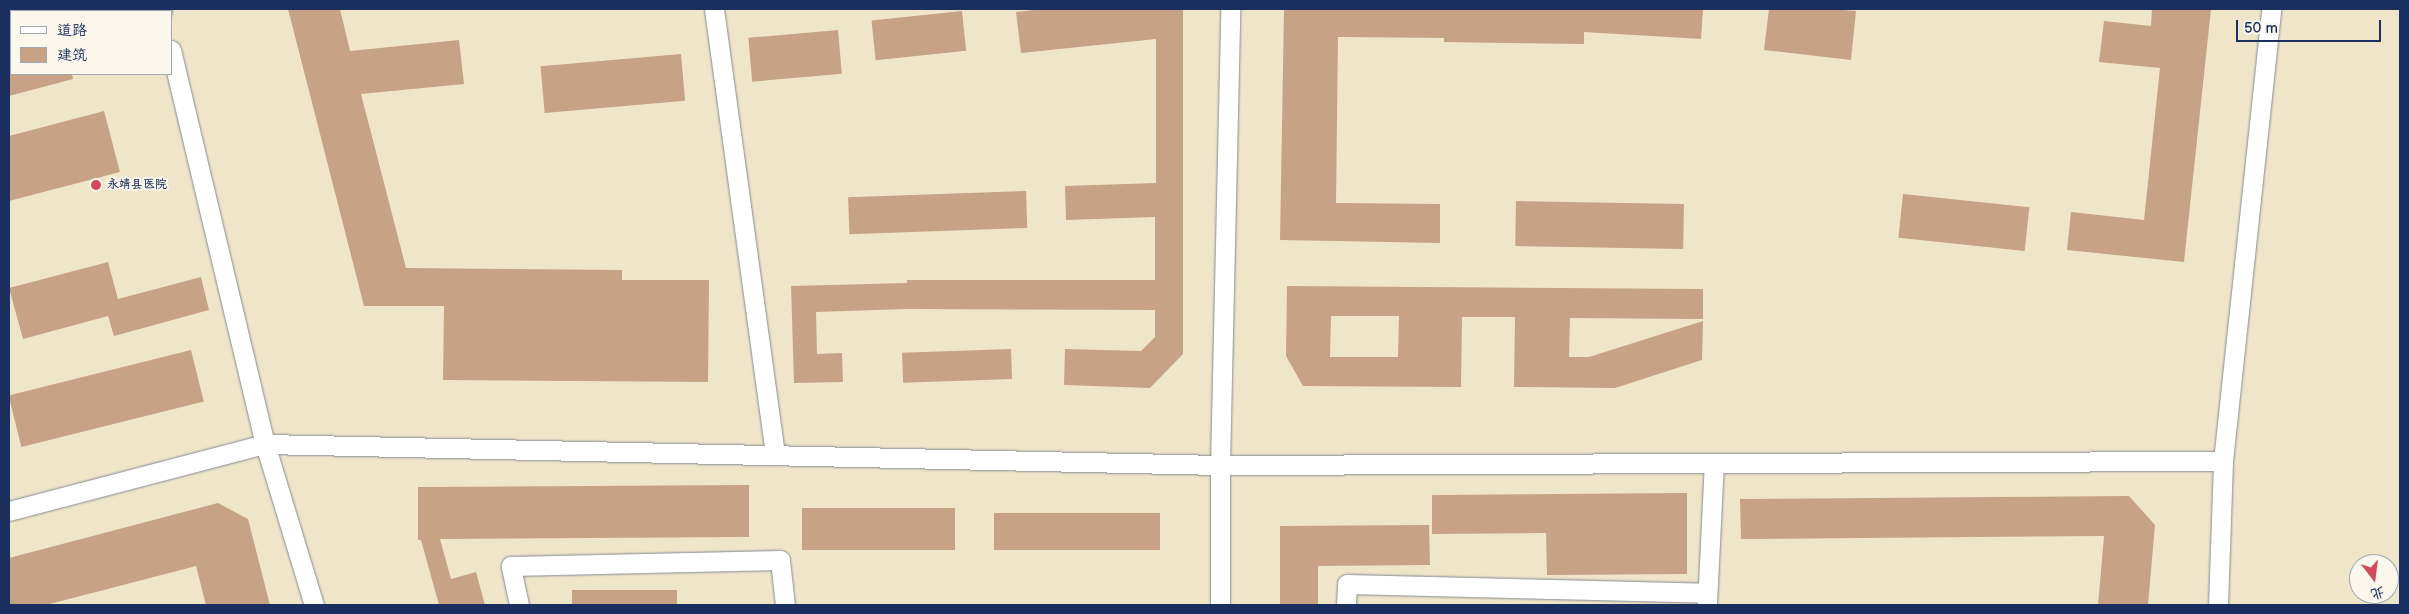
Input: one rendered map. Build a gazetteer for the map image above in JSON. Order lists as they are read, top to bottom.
{
  "places": ["永靖县医院"],
  "legend": ["道路", "建筑"],
  "scale_bar": "50 m",
  "north": "bottom"
}
